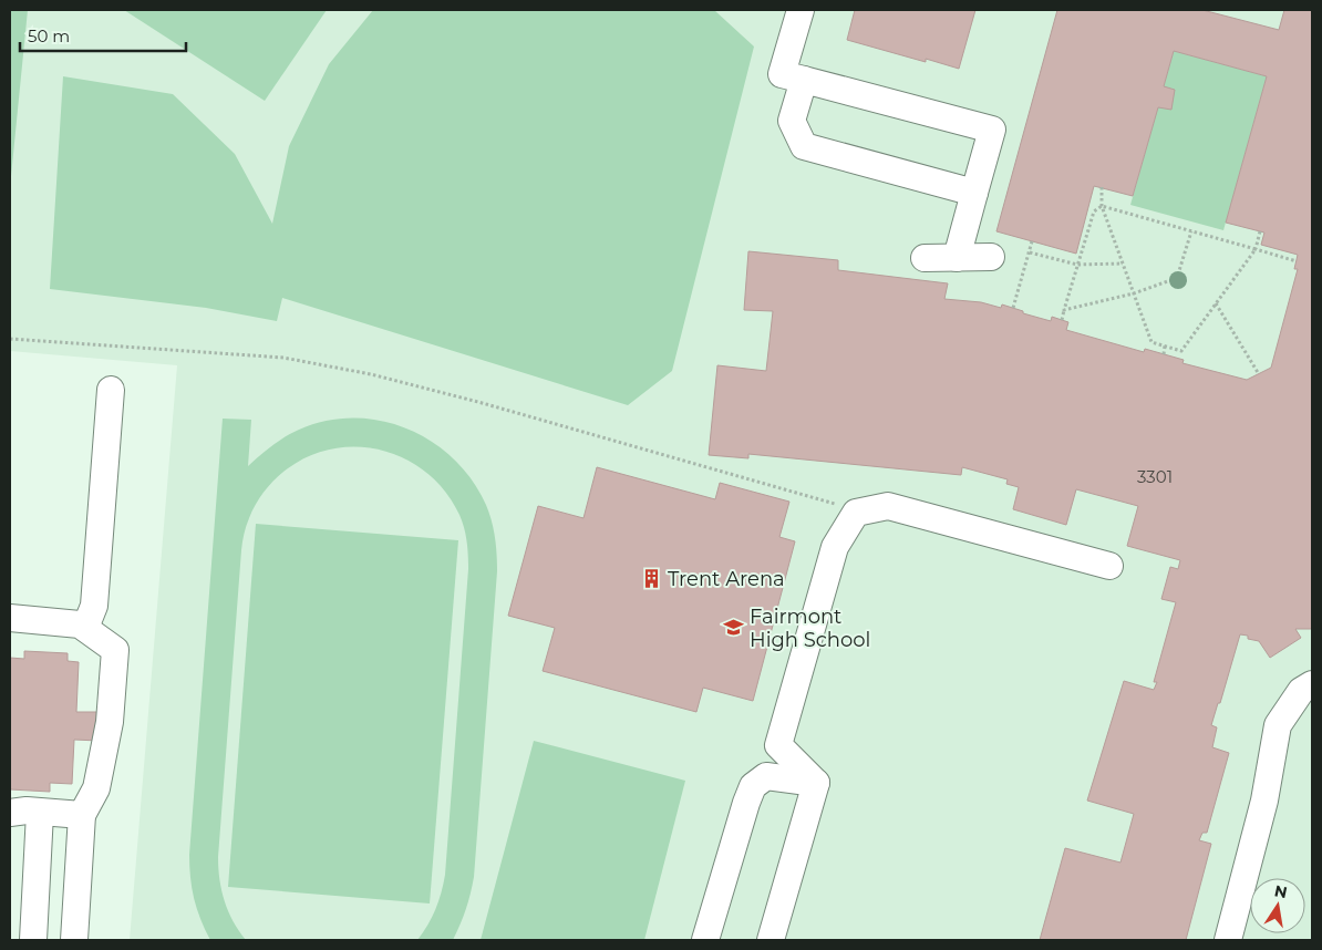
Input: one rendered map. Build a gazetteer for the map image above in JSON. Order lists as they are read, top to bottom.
{
  "places": {
    "building": ["Trent Arena"],
    "school or university": ["Fairmont High School"]
  },
  "house_numbers": ["3301"],
  "scale_bar": "50 m",
  "north": "top"
}
